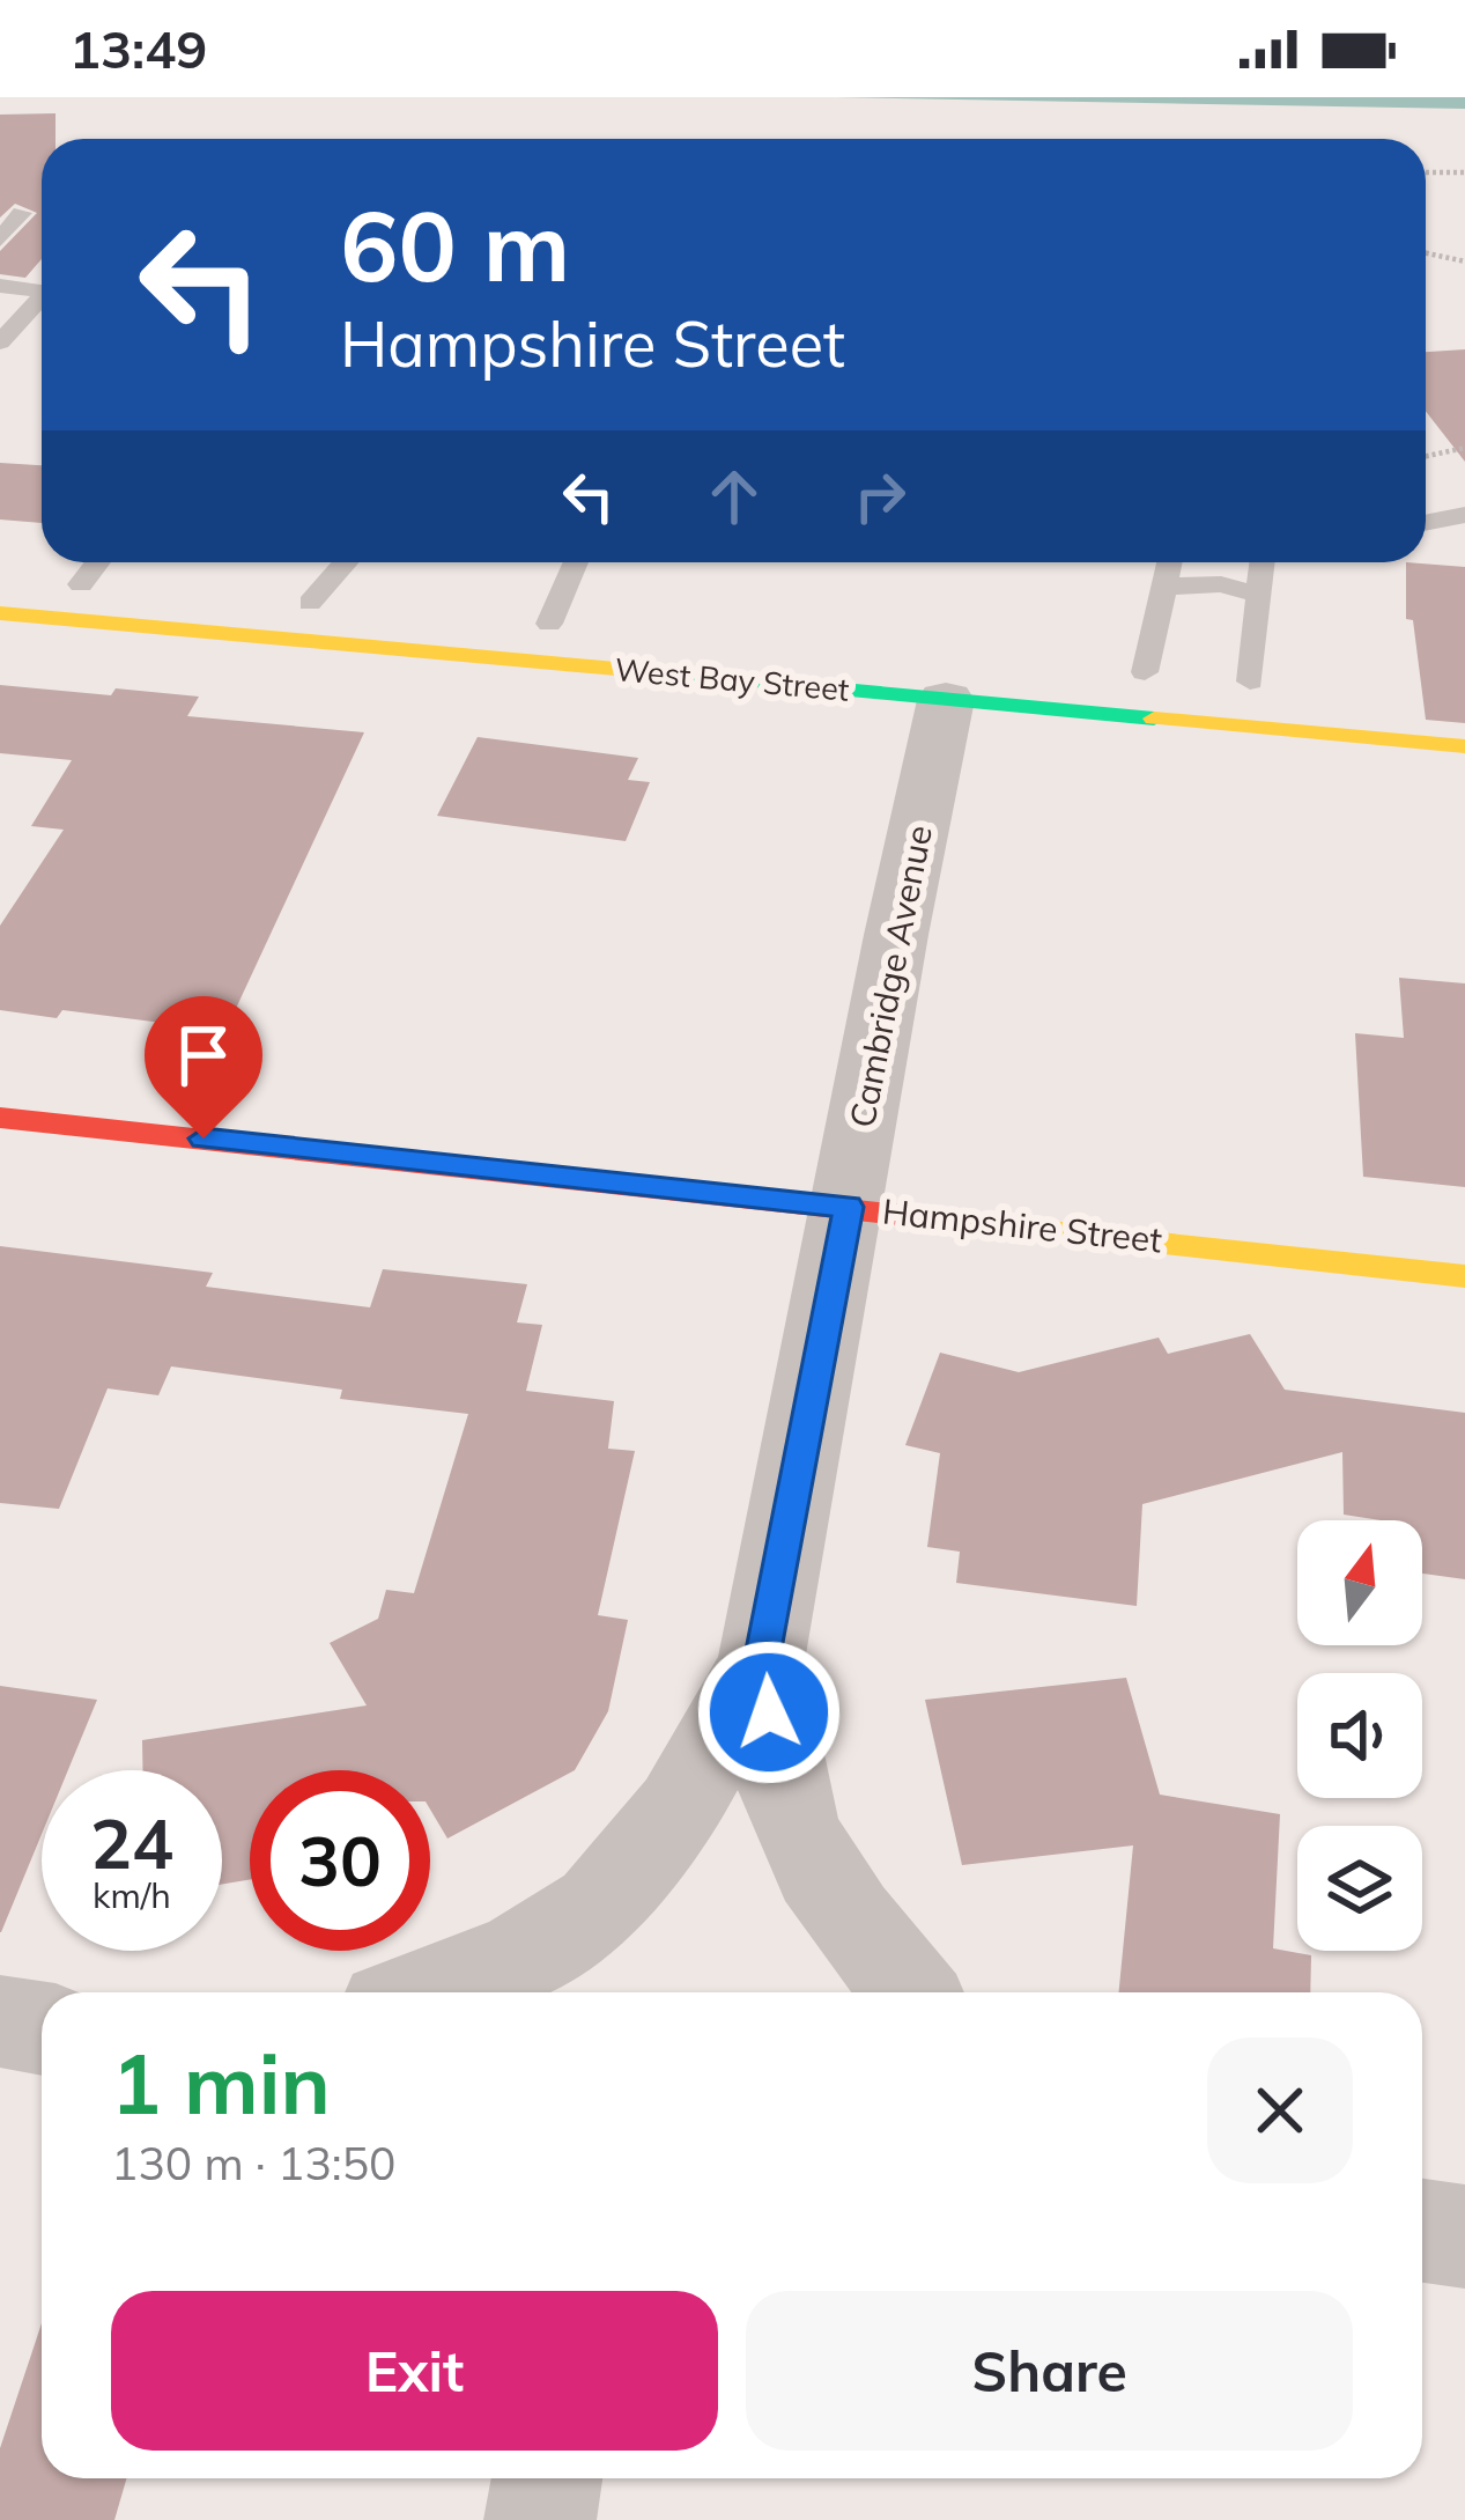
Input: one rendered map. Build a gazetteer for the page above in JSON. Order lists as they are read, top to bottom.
{
  "streets": {
    "main road": ["West Bay Street", "Hampshire Street"],
    "street": ["Cambridge Avenue"]
  },
  "crossings": [
    ["West Bay Street", "Cambridge Avenue"],
    ["Cambridge Avenue", "Hampshire Street"]
  ],
  "north": "top",
  "page": {
    "status": "13:49",
    "turn": ["60 m", "Hampshire Street"],
    "speed": "24 km/h",
    "limit": "30",
    "heading": ["1 min", "130 m · 13:50"],
    "buttons": ["Exit", "Share"]
  }
}
